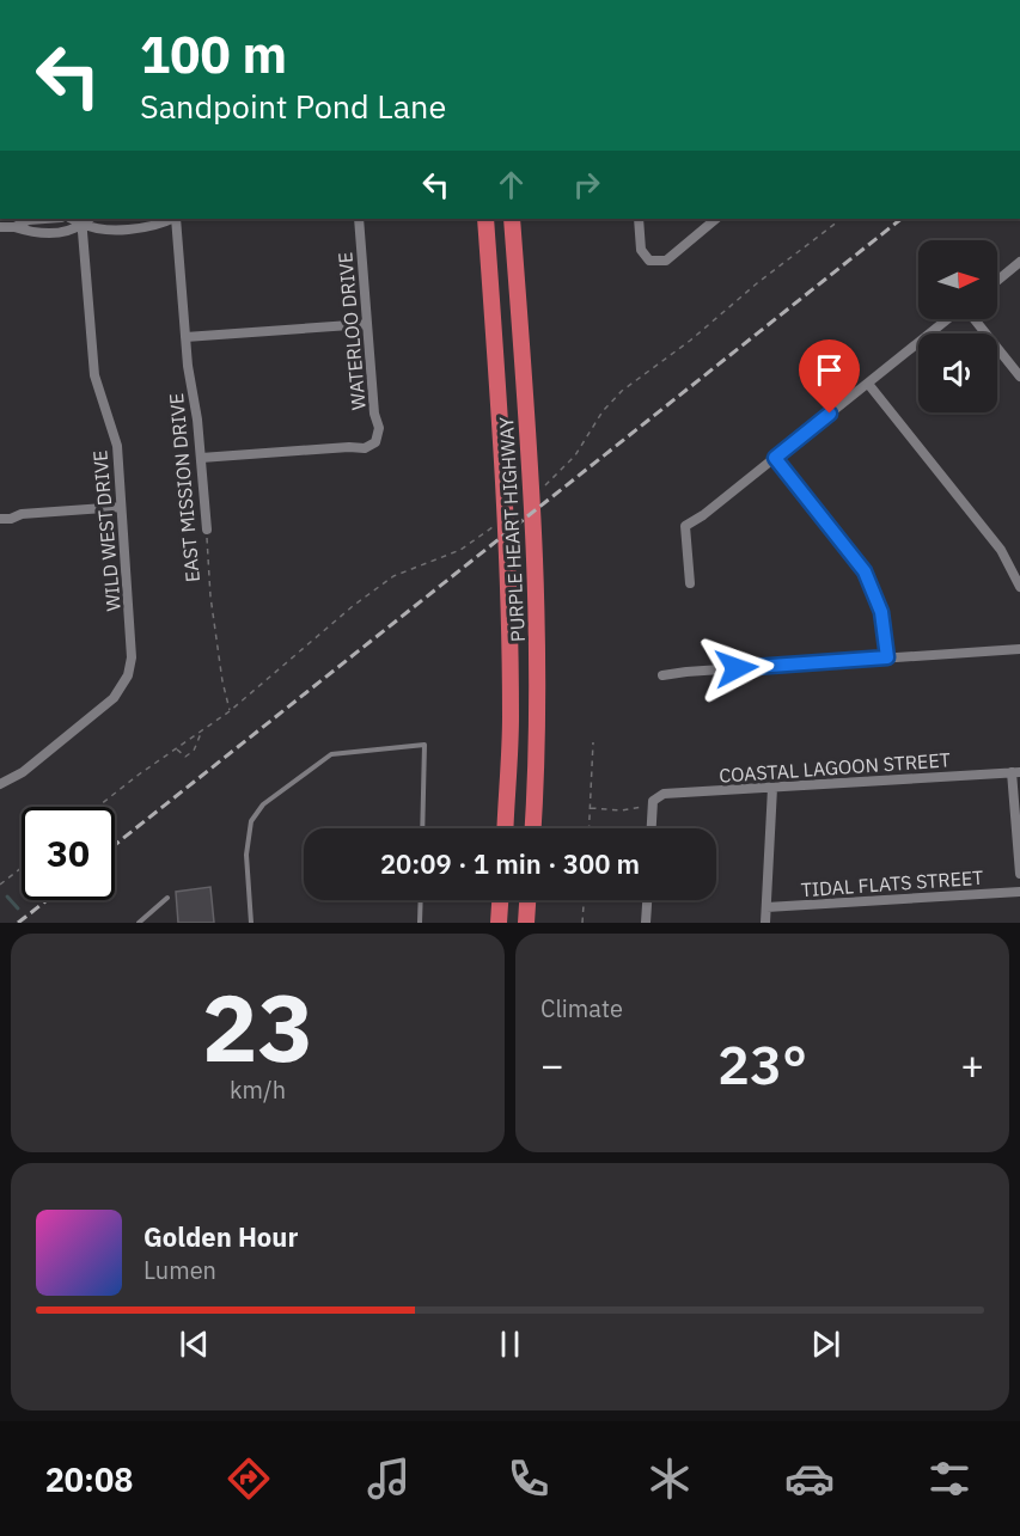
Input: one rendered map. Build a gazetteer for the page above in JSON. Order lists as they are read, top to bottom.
{
  "streets": {
    "highway": ["PURPLE HEART HIGHWAY"],
    "street": [
      "WATERLOO DRIVE",
      "EAST MISSION DRIVE",
      "WILD WEST DRIVE",
      "COASTAL LAGOON STREET",
      "TIDAL FLATS STREET"
    ]
  },
  "crossings": [
    ["WATERLOO DRIVE", "EAST MISSION DRIVE"]
  ],
  "north": "right",
  "page": {
    "turn": ["100 m", "Sandpoint Pond Lane"],
    "limit": "30",
    "trip": "20:09 · 1 min · 300 m",
    "tile": [
      ["23", "km/h"],
      "Climate"
    ],
    "heat": ["−", "23°", "+"],
    "song": ["Golden Hour", "Lumen"],
    "tabs": "20:08"
  }
}
